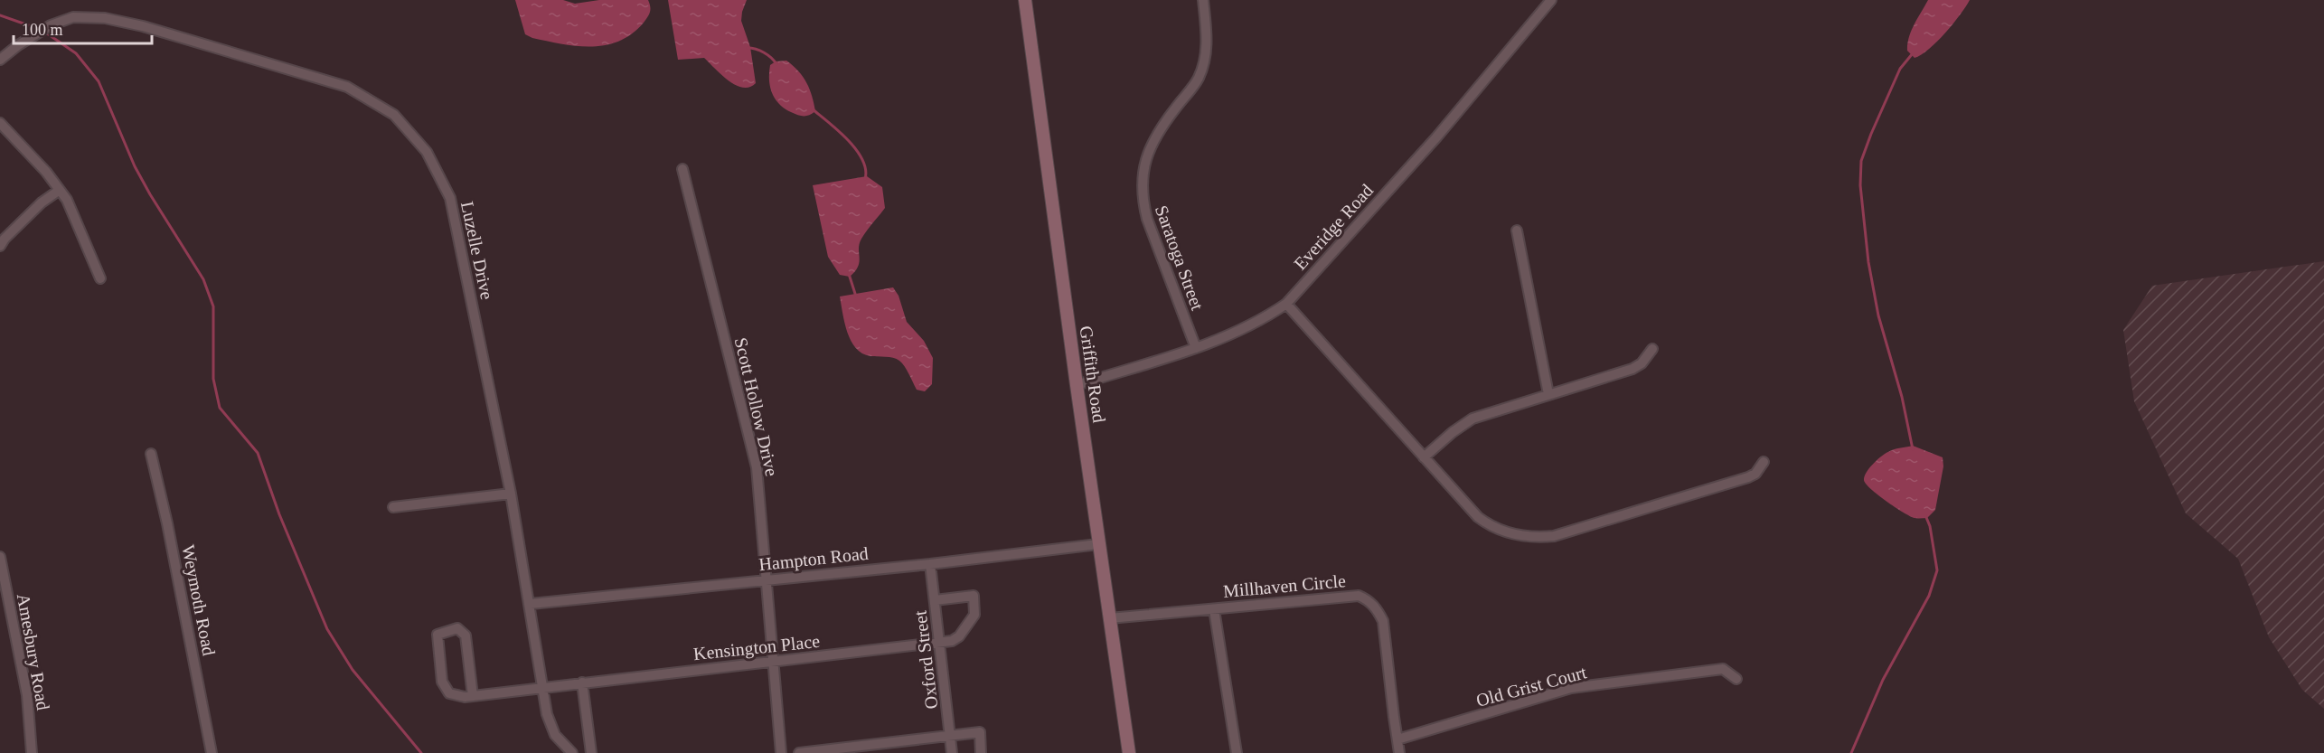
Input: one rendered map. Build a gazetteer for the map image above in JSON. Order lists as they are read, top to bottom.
{
  "streets": {
    "street": [
      "Everidge Road",
      "Luzelle Drive",
      "Saratoga Street",
      "Griffith Road",
      "Scott Hollow Drive",
      "Hampton Road",
      "Millhaven Circle",
      "Weymoth Road",
      "Kensington Place",
      "Amesbury Road",
      "Oxford Street",
      "Old Grist Court"
    ]
  },
  "crossings": [
    ["Everidge Road", "Saratoga Street"],
    ["Everidge Road", "Griffith Road"],
    ["Luzelle Drive", "Hampton Road"],
    ["Luzelle Drive", "Kensington Place"],
    ["Griffith Road", "Hampton Road"],
    ["Griffith Road", "Millhaven Circle"],
    ["Scott Hollow Drive", "Hampton Road"],
    ["Scott Hollow Drive", "Kensington Place"],
    ["Hampton Road", "Oxford Street"],
    ["Millhaven Circle", "Old Grist Court"],
    ["Kensington Place", "Oxford Street"]
  ],
  "scale_bar": "100 m"
}
